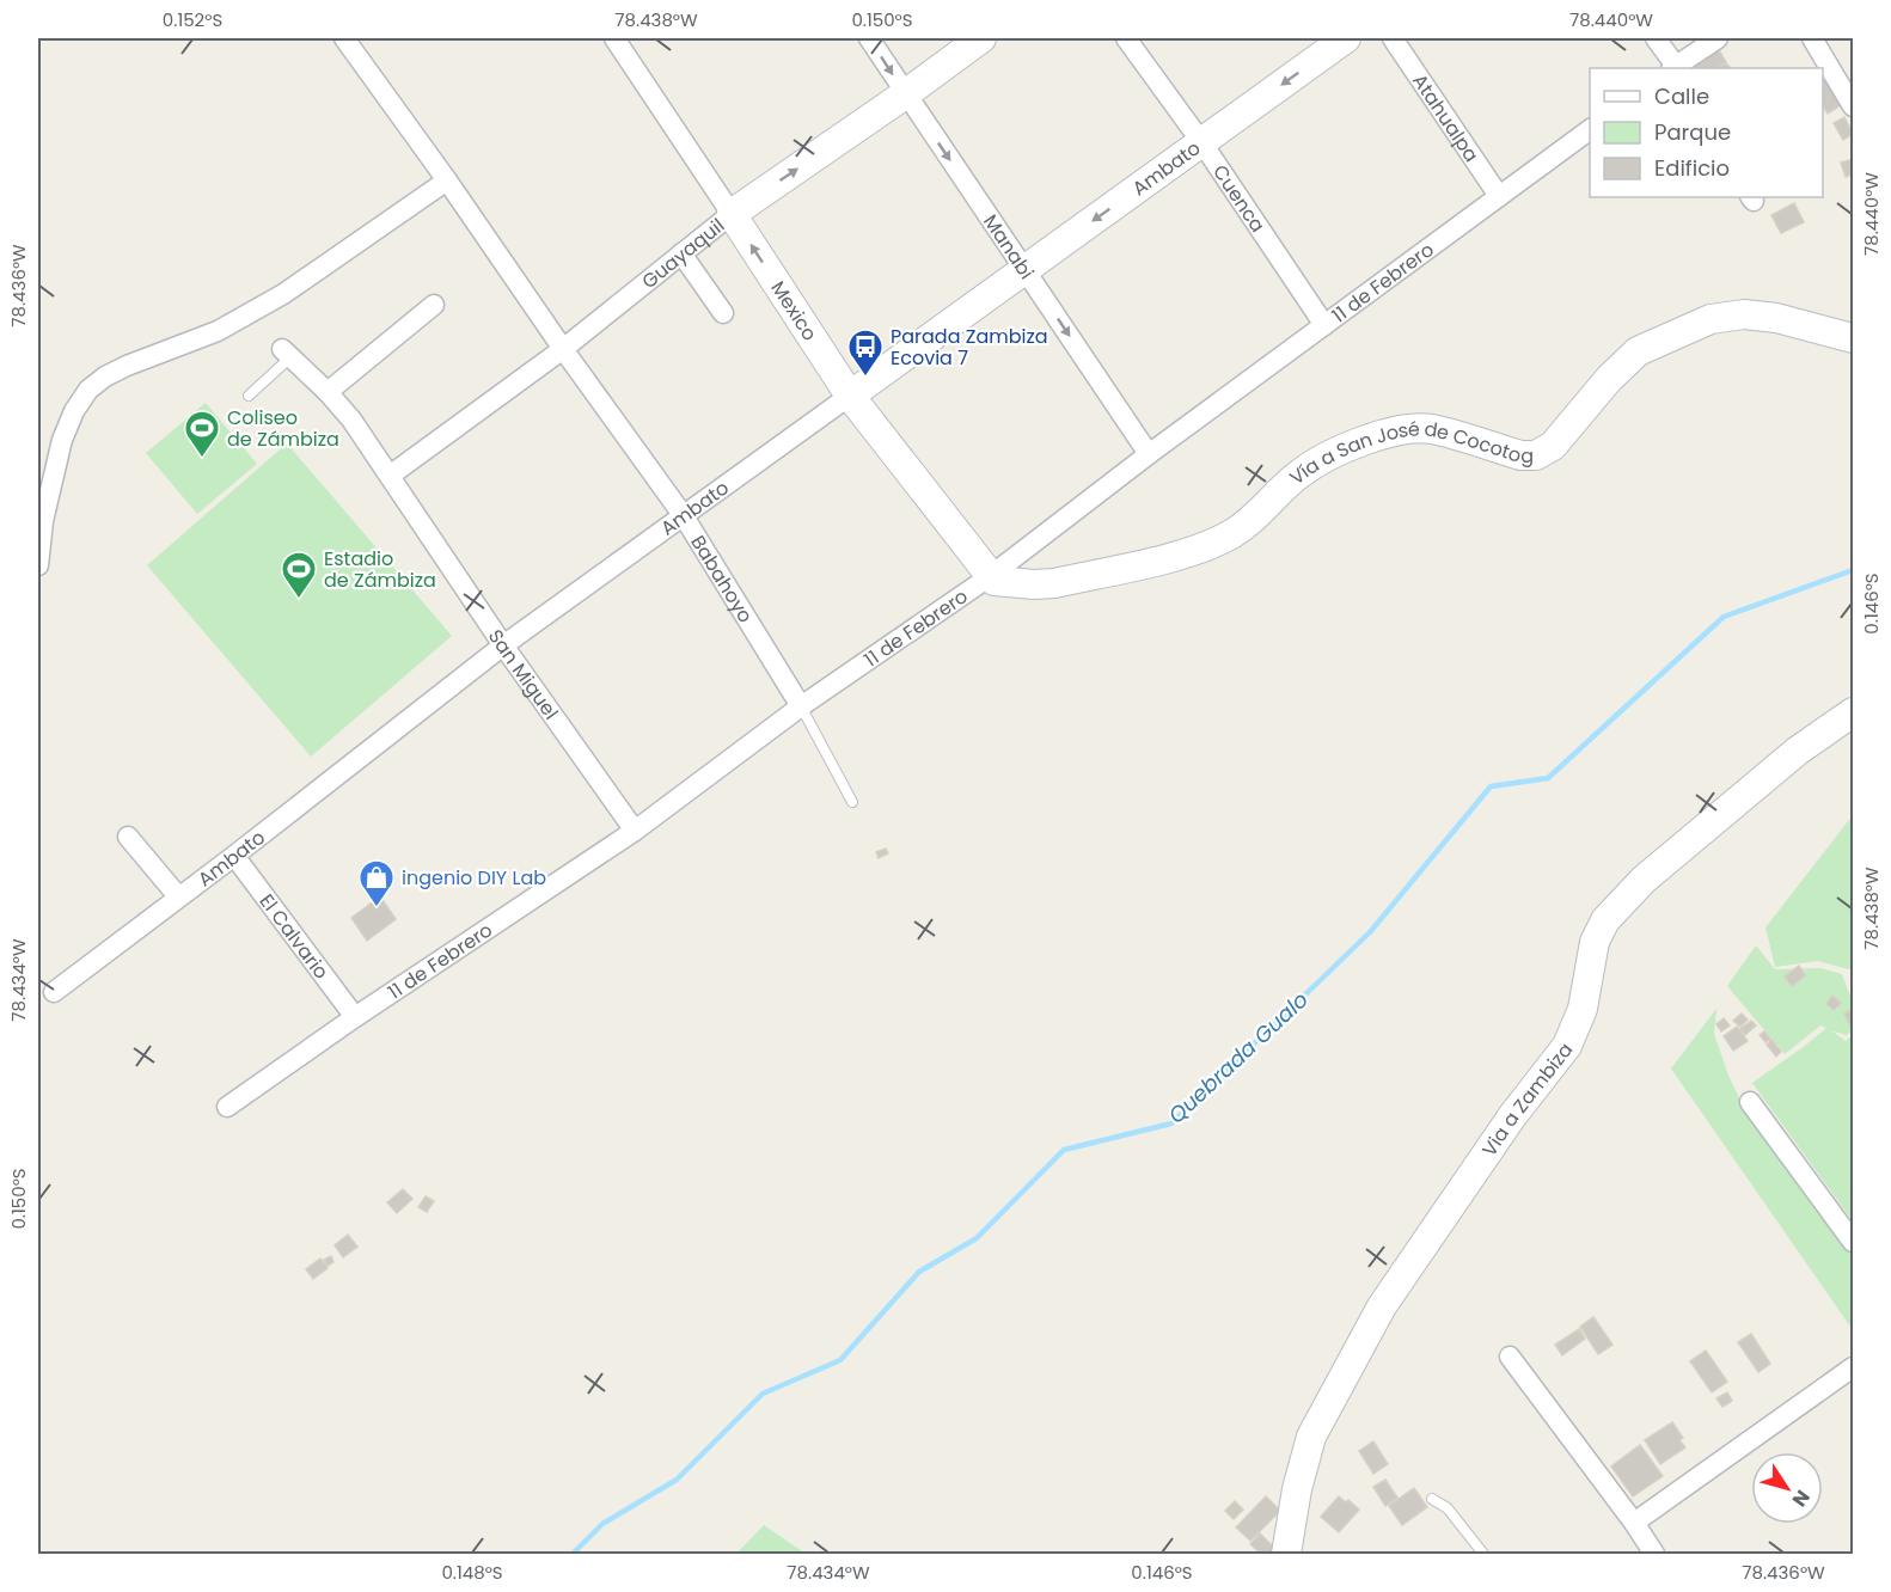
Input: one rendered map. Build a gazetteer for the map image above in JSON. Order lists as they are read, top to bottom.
{
  "streets": {
    "street": [
      "Atahualpa",
      "Ambato",
      "Cuenca",
      "Manabi",
      "Guayaquil",
      "11 de Febrero",
      "Mexico",
      "Vía a San José de Cocotog",
      "Babahoyo",
      "San Miguel",
      "El Calvario",
      "Via a Zambiza"
    ]
  },
  "crossings": [
    ["Atahualpa", "11 de Febrero"],
    ["Ambato", "Cuenca"],
    ["Ambato", "Manabi"],
    ["Ambato", "Mexico"],
    ["Ambato", "Babahoyo"],
    ["Ambato", "San Miguel"],
    ["Ambato", "El Calvario"],
    ["Cuenca", "11 de Febrero"],
    ["Manabi", "Guayaquil"],
    ["Manabi", "11 de Febrero"],
    ["Guayaquil", "Mexico"],
    ["Guayaquil", "Babahoyo"],
    ["Guayaquil", "San Miguel"],
    ["11 de Febrero", "Mexico"],
    ["11 de Febrero", "Vía a San José de Cocotog"],
    ["11 de Febrero", "Babahoyo"],
    ["11 de Febrero", "San Miguel"],
    ["11 de Febrero", "El Calvario"],
    ["Mexico", "Vía a San José de Cocotog"]
  ],
  "one_way": ["Manabi"],
  "water": ["Quebrada Gualo"],
  "places": {
    "bus stop": ["Parada Zambiza Ecovia 7"],
    "sports": ["Coliseo de Zámbiza", "Estadio de Zámbiza"],
    "shop": ["ingenio DIY Lab"]
  },
  "legend": ["Calle", "Parque", "Edificio"],
  "north": "bottom right",
  "coordinates": [
    "0.152°S",
    "78.438°W",
    "0.150°S",
    "78.440°W",
    "78.436°W",
    "0.146°S",
    "78.434°W",
    "0.148°S"
  ]
}
